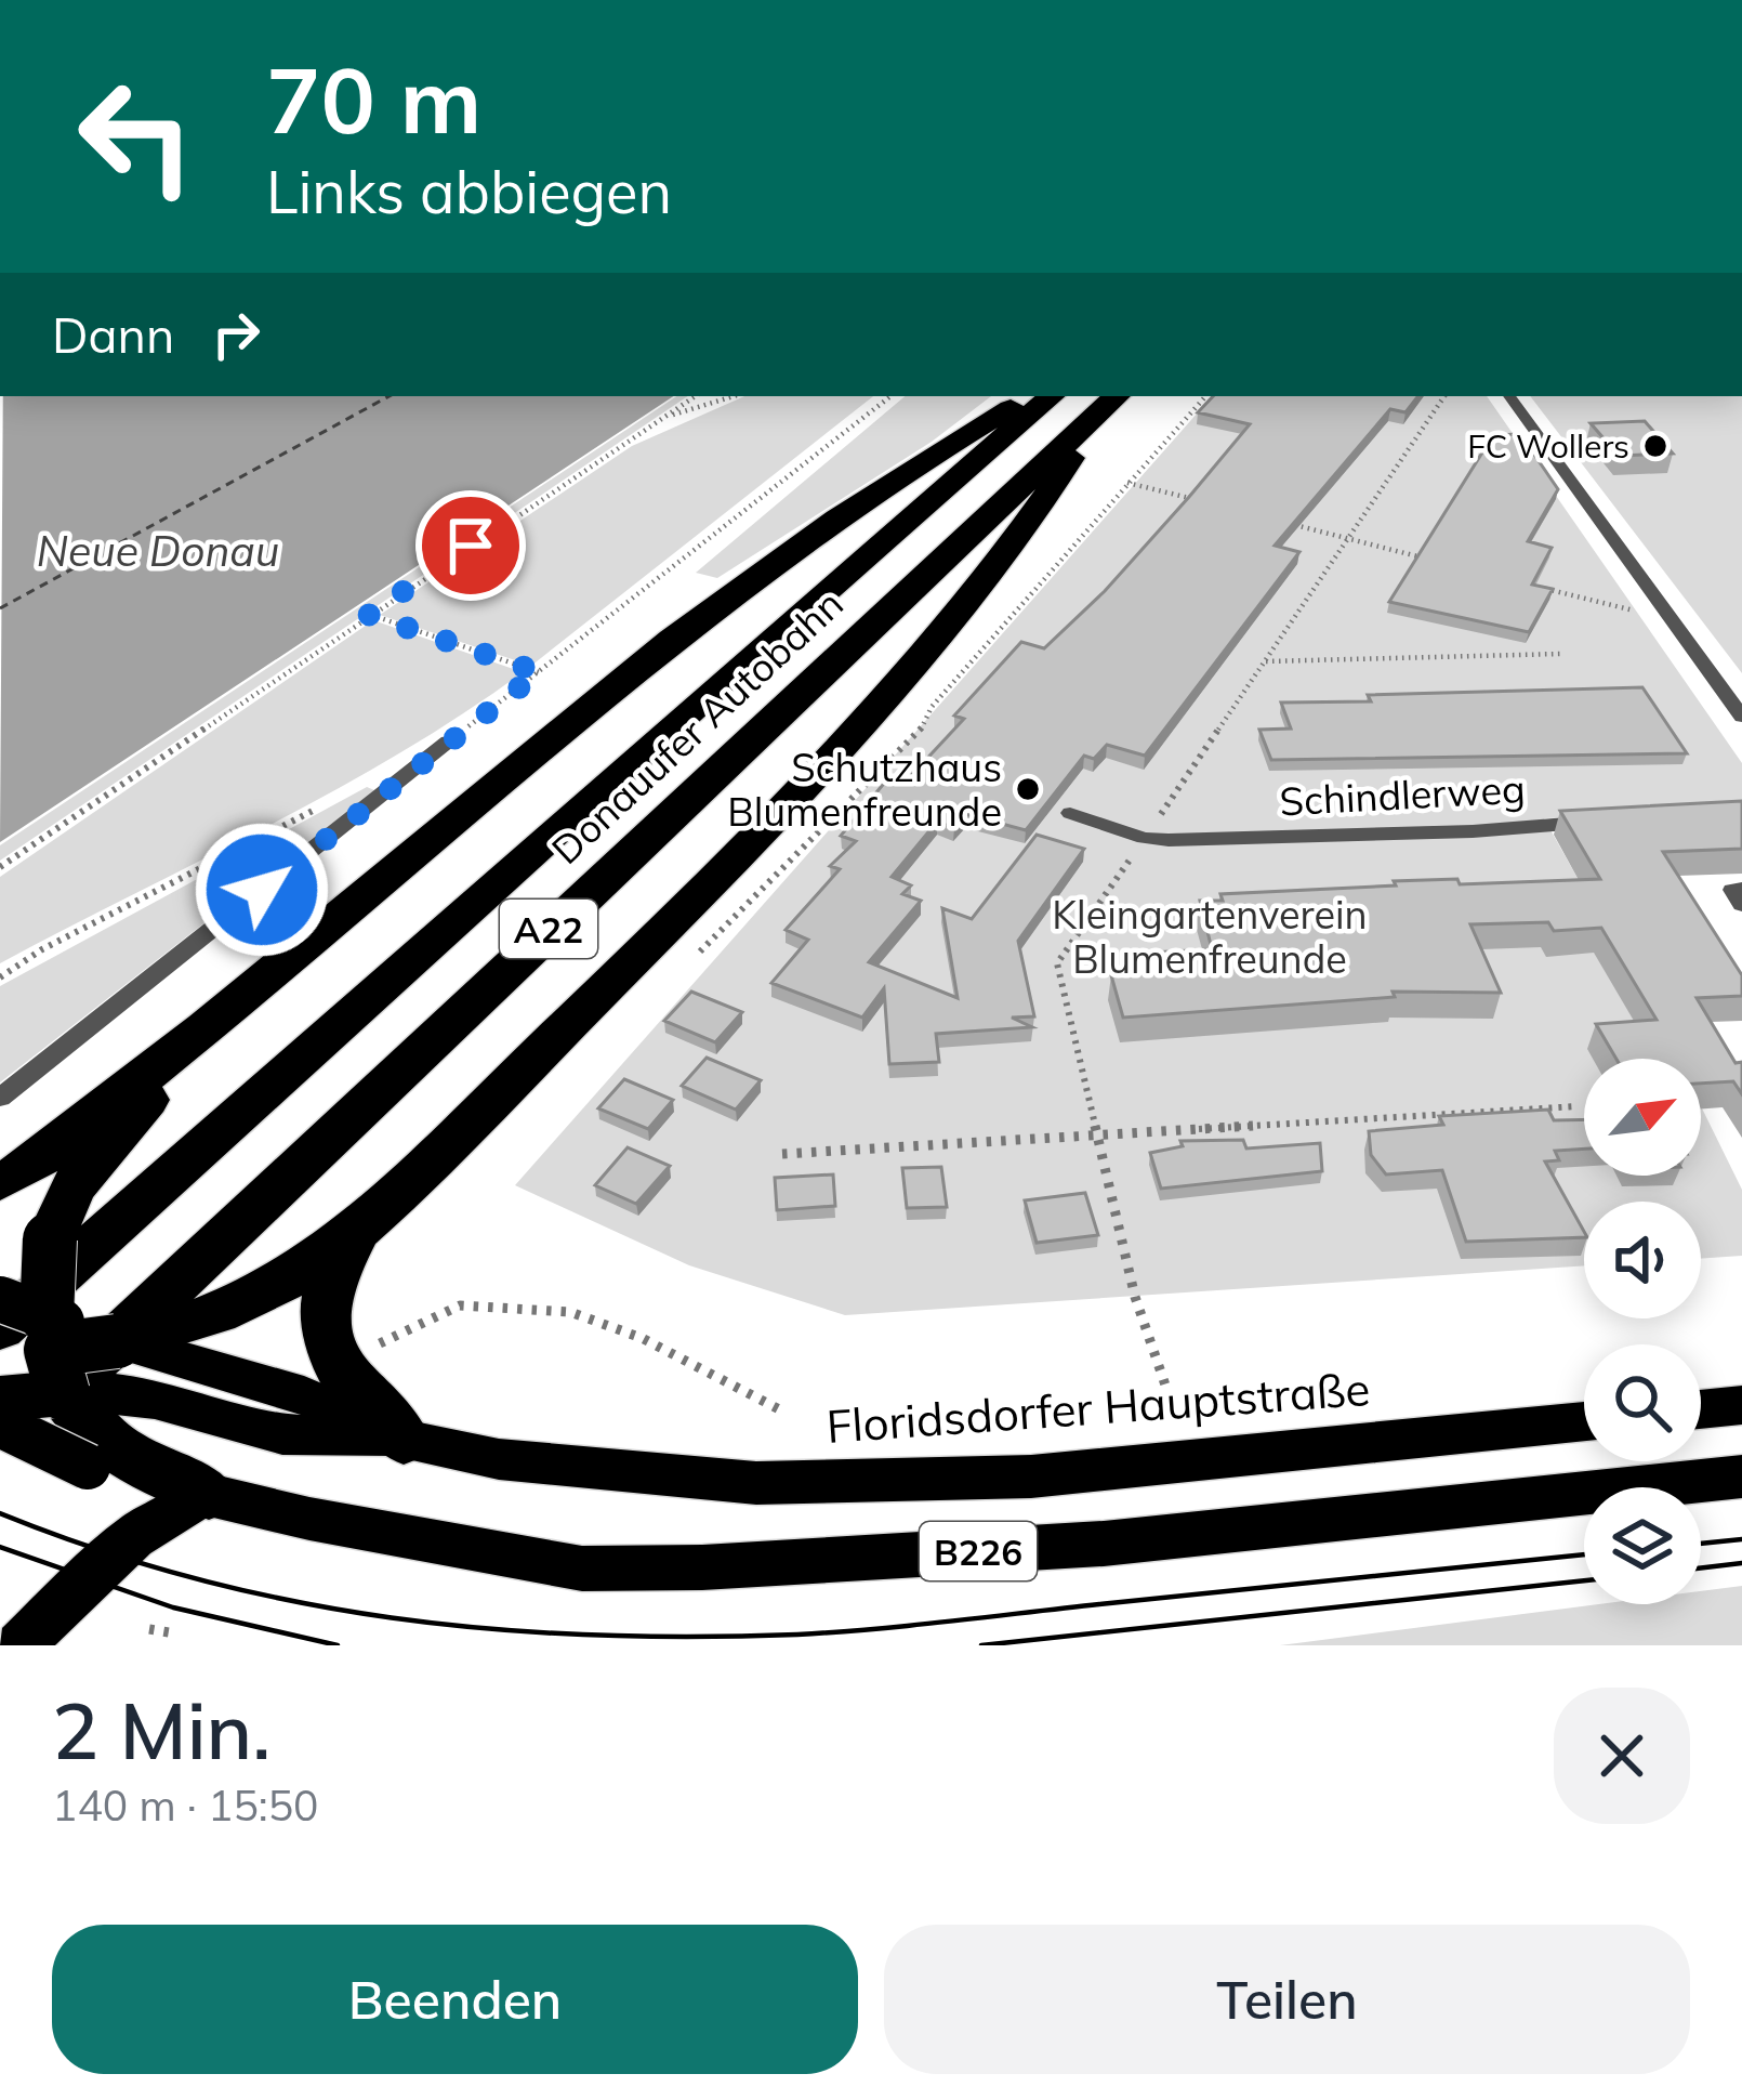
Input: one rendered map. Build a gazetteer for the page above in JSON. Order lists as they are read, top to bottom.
{
  "streets": {
    "highway": ["Donauufer Autobahn", "A22"],
    "main road": ["Floridsdorfer Hauptstraße", "B226"],
    "lane": ["Schindlerweg"]
  },
  "water": ["Neue Donau"],
  "parks": ["Kleingartenverein Blumenfreunde"],
  "places": ["FC Wollers", "Schutzhaus Blumenfreunde"],
  "north": "top right",
  "page": {
    "turn": ["70 m", "Links abbiegen"],
    "then": "Dann",
    "heading": ["2 Min.", "140 m · 15:50"],
    "buttons": ["Beenden", "Teilen"]
  }
}
